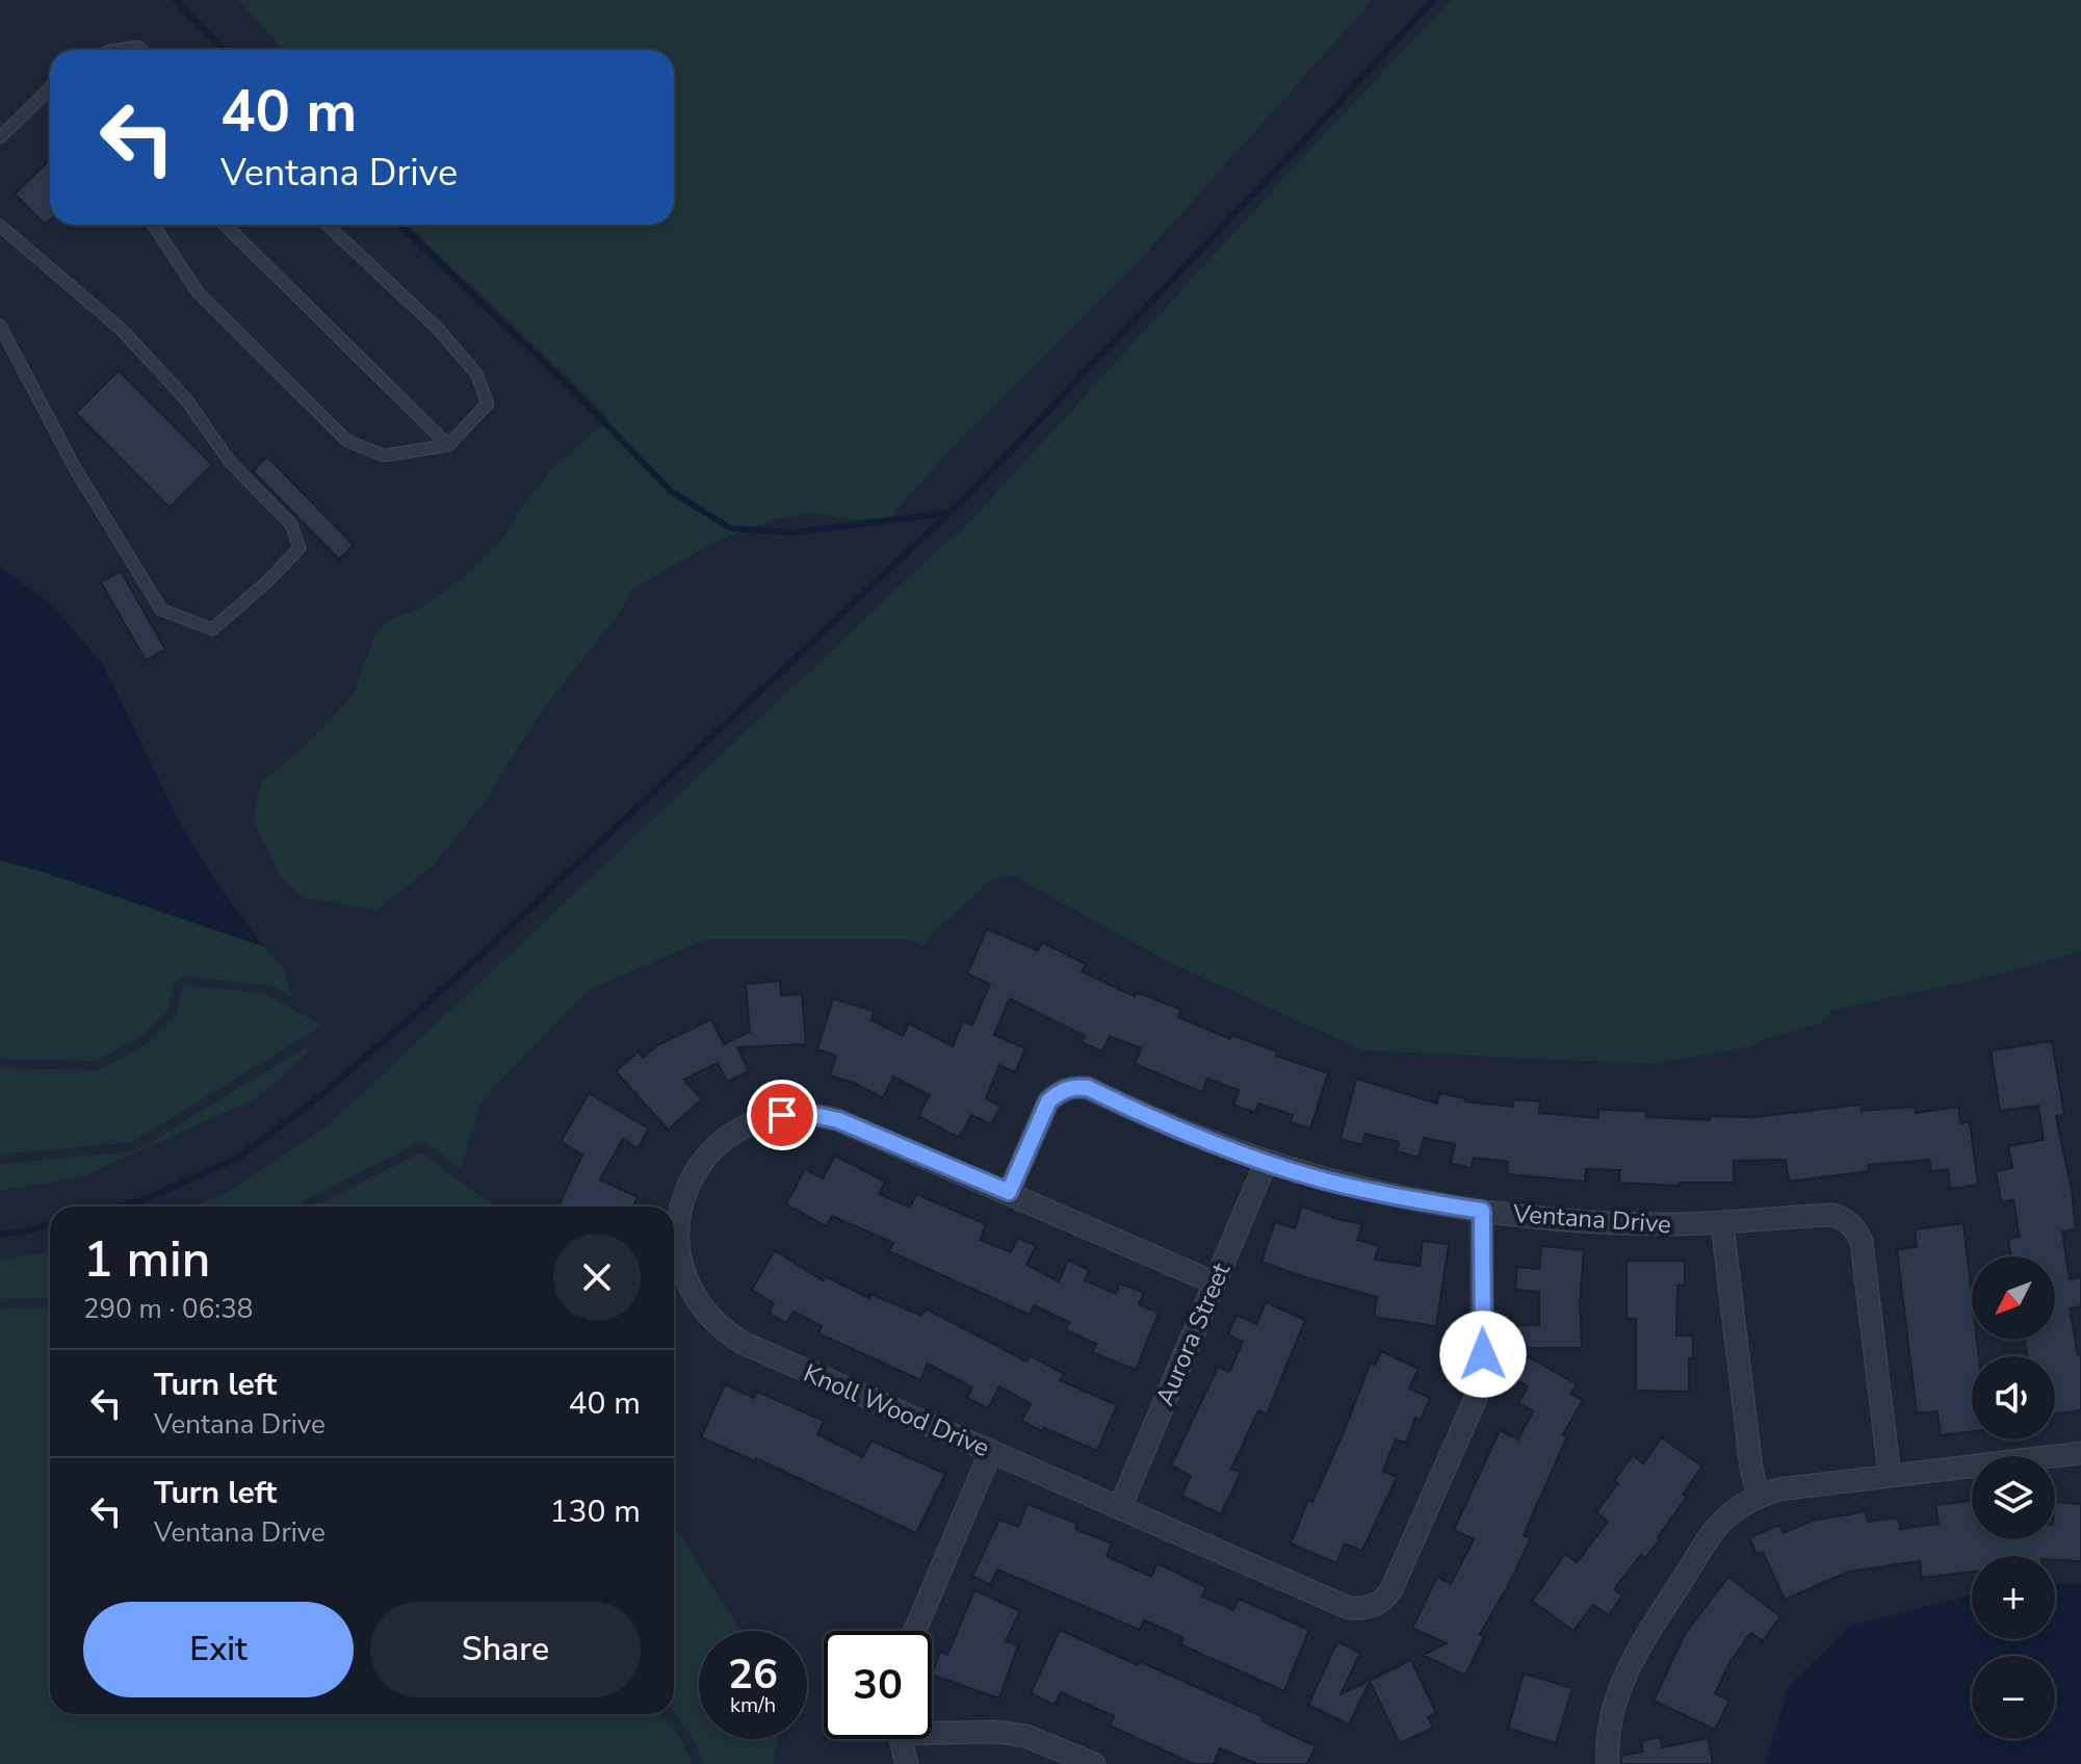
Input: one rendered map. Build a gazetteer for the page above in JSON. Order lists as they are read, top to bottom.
{
  "streets": {
    "street": ["Ventana Drive", "Aurora Street", "Knoll Wood Drive"]
  },
  "crossings": [
    ["Ventana Drive", "Aurora Street"],
    ["Ventana Drive", "Knoll Wood Drive"],
    ["Aurora Street", "Knoll Wood Drive"]
  ],
  "north": "bottom left",
  "page": {
    "turn": ["40 m", "Ventana Drive"],
    "heading": ["1 min", "290 m · 06:38"],
    "map_buttons": ["+", "−"],
    "list": [
      {
        "name": "Turn left",
        "note": "Ventana Drive",
        "value": "40 m"
      },
      {
        "name": "Turn left",
        "note": "Ventana Drive",
        "value": "130 m"
      }
    ],
    "buttons": ["Exit", "Share"],
    "speed": "26 km/h",
    "limit": "30"
  }
}
